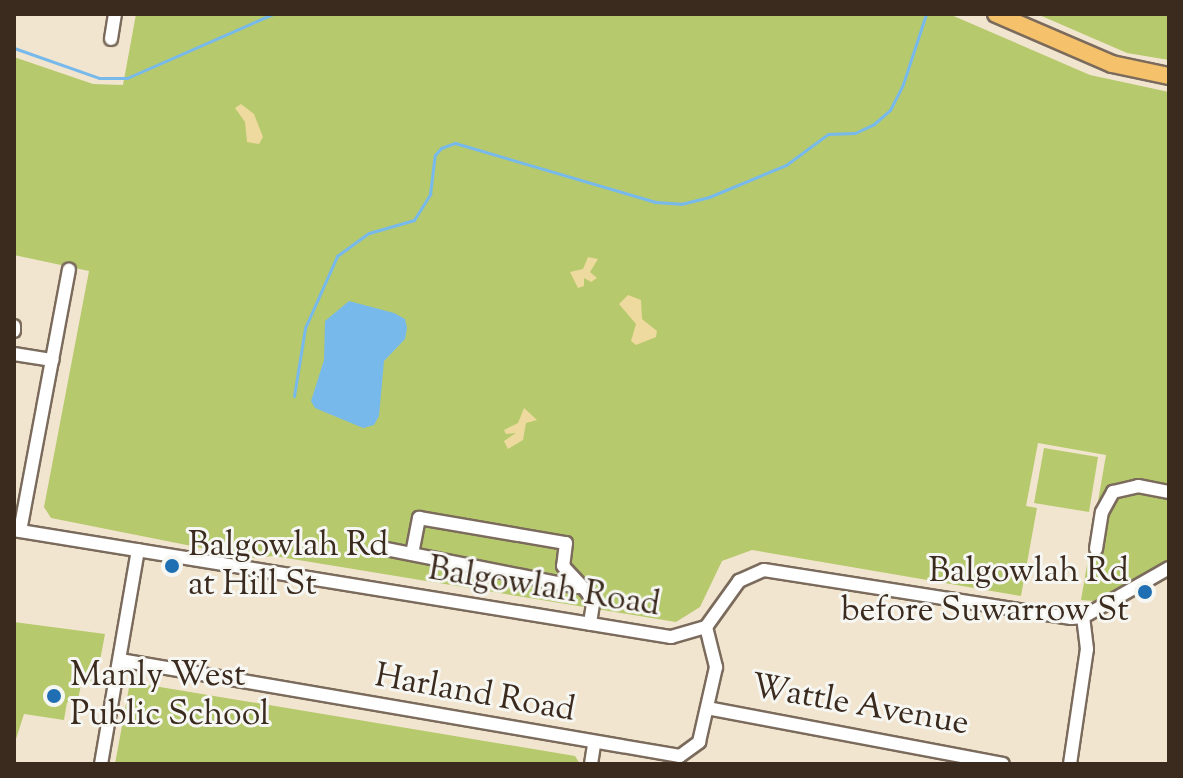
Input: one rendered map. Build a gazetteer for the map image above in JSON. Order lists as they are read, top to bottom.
{
  "streets": {
    "street": ["Balgowlah Road", "Harland Road", "Wattle Avenue"]
  },
  "crossings": [
    ["Balgowlah Road", "Harland Road"],
    ["Harland Road", "Wattle Avenue"]
  ],
  "places": ["Balgowlah Rd at Hill St", "Balgowlah Rd before Suwarrow St", "Manly West Public School"]
}
